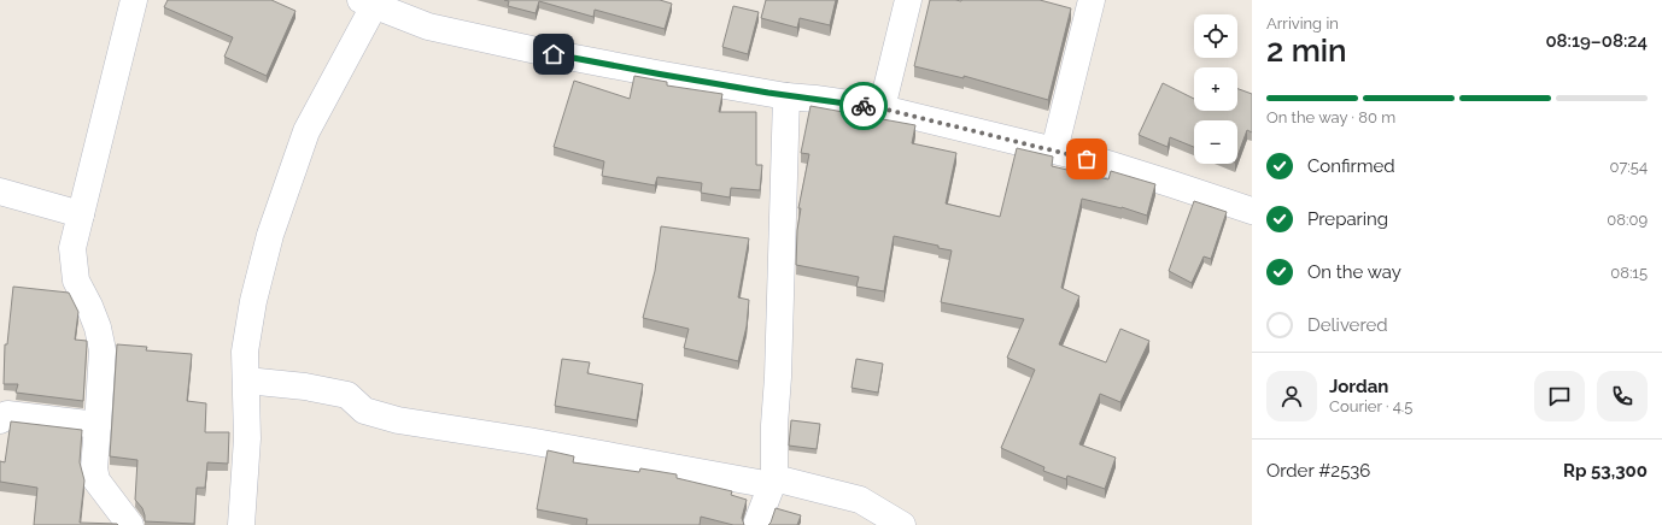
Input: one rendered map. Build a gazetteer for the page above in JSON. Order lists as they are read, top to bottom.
{
  "page": {
    "heading": ["2 min", "Arriving in", "08:19–08:24"],
    "panel": [
      "Jordan",
      "Courier · 4.5",
      "Order #2536",
      "Rp 53,300"
    ],
    "map_buttons": ["+", "−"],
    "bar": "On the way · 80 m",
    "list": [
      ["Confirmed", "07:54"],
      ["Preparing", "08:09"],
      ["On the way", "08:15"],
      "Delivered"
    ]
  }
}
